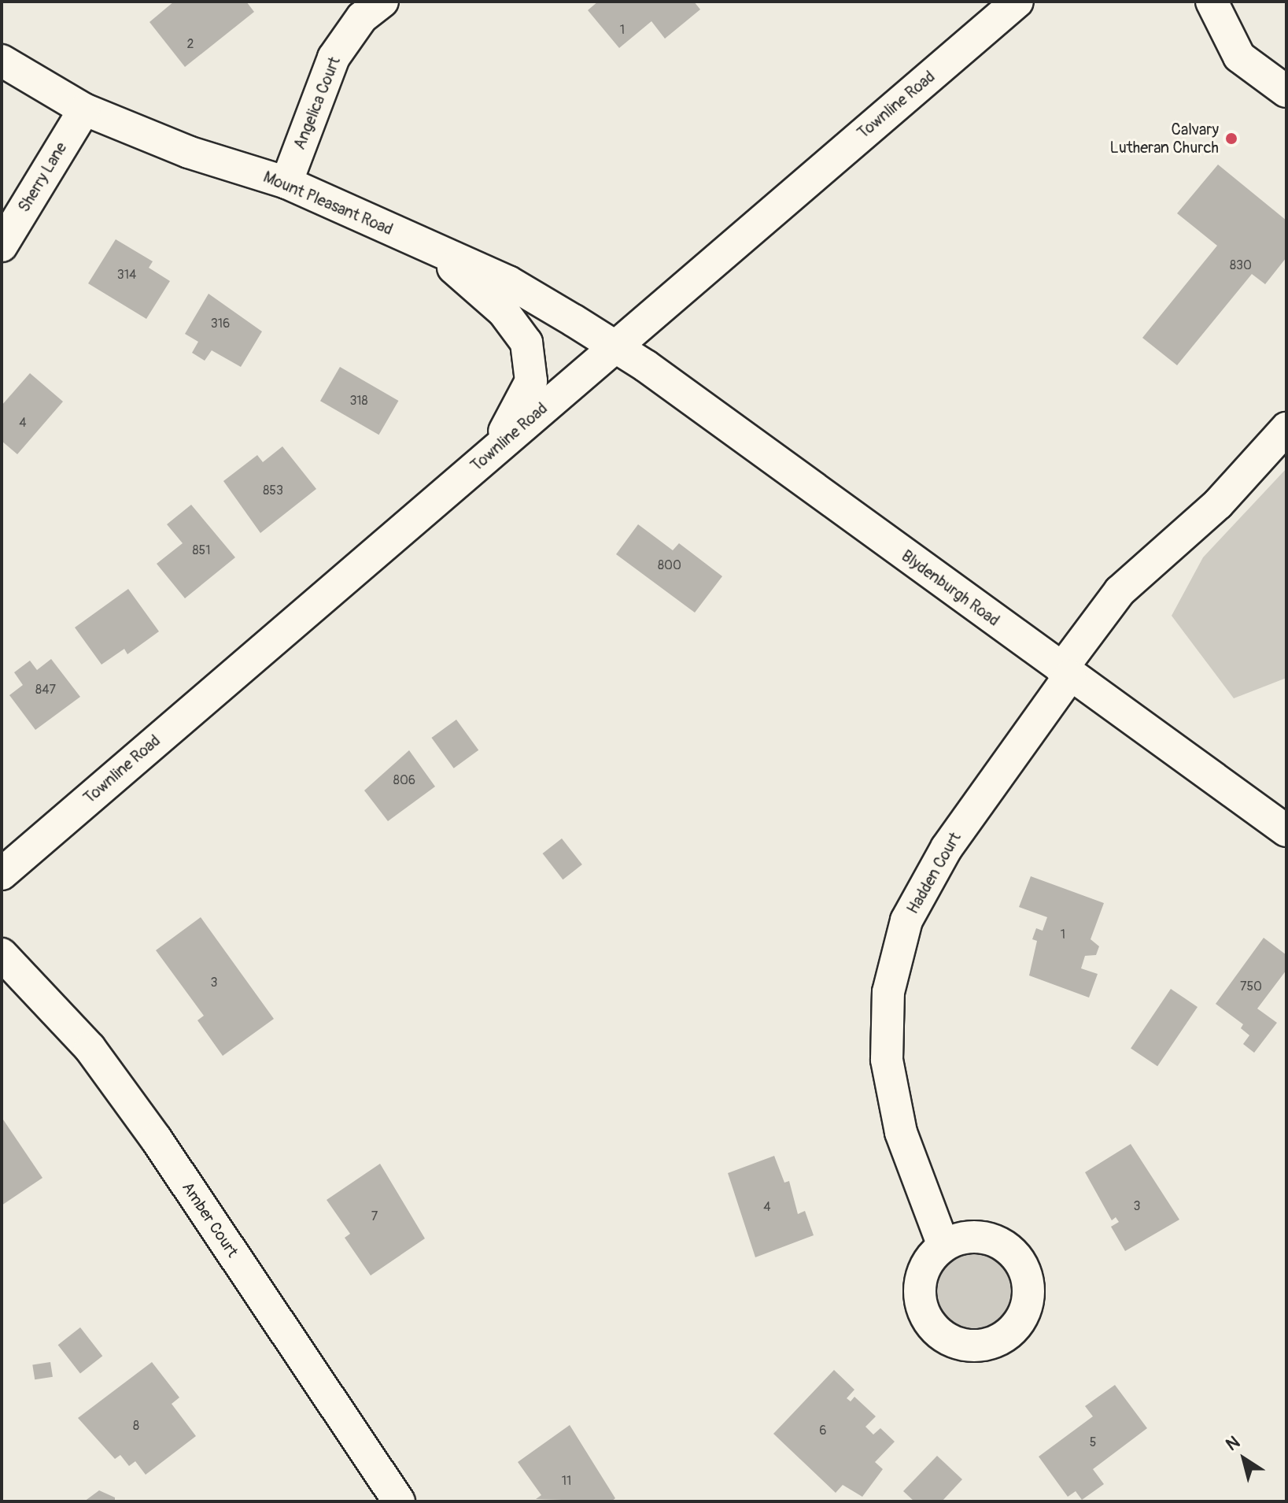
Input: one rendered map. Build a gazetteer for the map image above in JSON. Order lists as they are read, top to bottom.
{
  "streets": {
    "street": [
      "Angelica Court",
      "Townline Road",
      "Sherry Lane",
      "Mount Pleasant Road",
      "Blydenburgh Road",
      "Hadden Court",
      "Amber Court"
    ]
  },
  "crossings": [
    ["Angelica Court", "Mount Pleasant Road"],
    ["Townline Road", "Mount Pleasant Road"],
    ["Townline Road", "Blydenburgh Road"],
    ["Sherry Lane", "Mount Pleasant Road"],
    ["Mount Pleasant Road", "Blydenburgh Road"],
    ["Blydenburgh Road", "Hadden Court"]
  ],
  "places": ["Calvary Lutheran Church"],
  "house_numbers": [
    "1",
    "2",
    "830",
    "314",
    "316",
    "318",
    "4",
    "853",
    "851",
    "800",
    "847",
    "806",
    "1",
    "3",
    "750",
    "3",
    "4",
    "7",
    "8",
    "6",
    "5",
    "11"
  ],
  "north": "top left"
}
